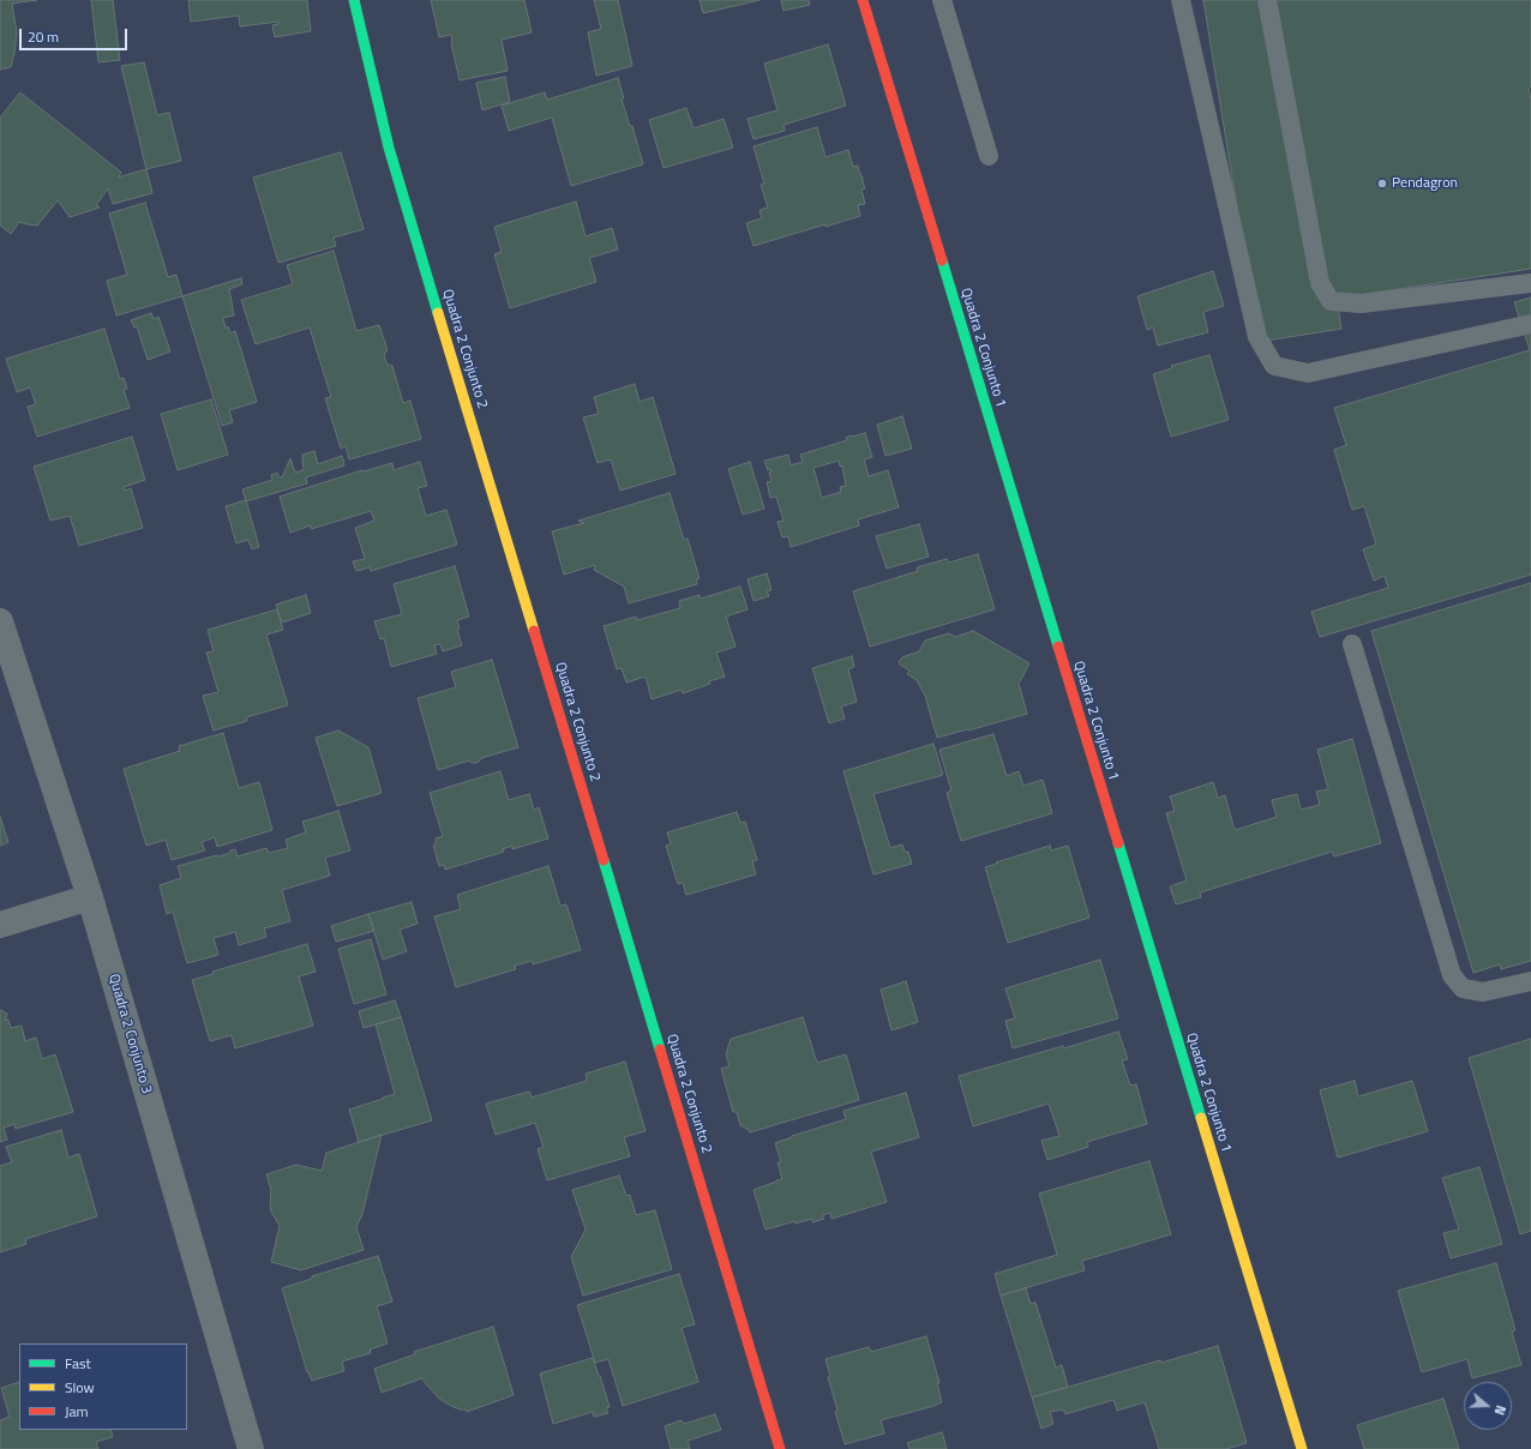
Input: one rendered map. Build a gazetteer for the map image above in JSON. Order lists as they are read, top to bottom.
{
  "streets": {
    "street": ["Quadra 2 Conjunto 1", "Quadra 2 Conjunto 2", "Quadra 2 Conjunto 3"]
  },
  "places": ["Pendagron"],
  "legend": ["Fast", "Slow", "Jam"],
  "scale_bar": "20 m",
  "north": "right"
}
